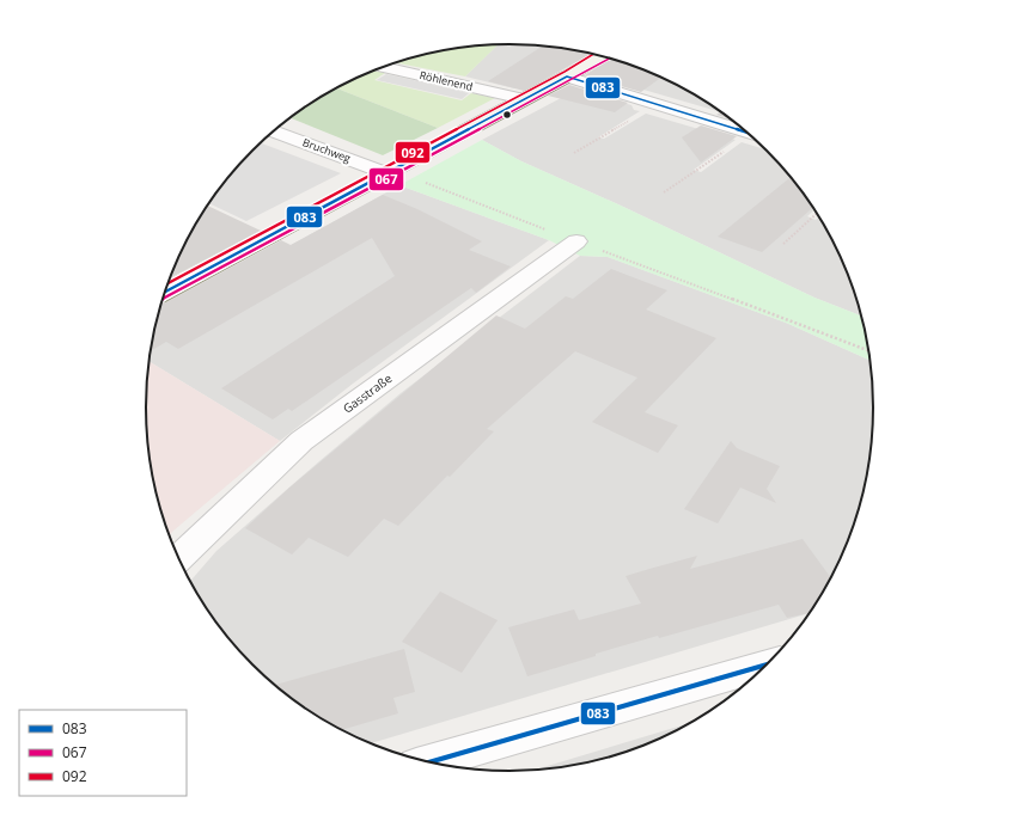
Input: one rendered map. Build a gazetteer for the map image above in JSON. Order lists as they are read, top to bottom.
{
  "streets": {
    "street": ["Röhlenend", "Bruchweg", "Gasstraße"]
  },
  "lines": ["transit line 092", "transit line 067", "transit line 083"],
  "legend": ["083", "067", "092"]
}
